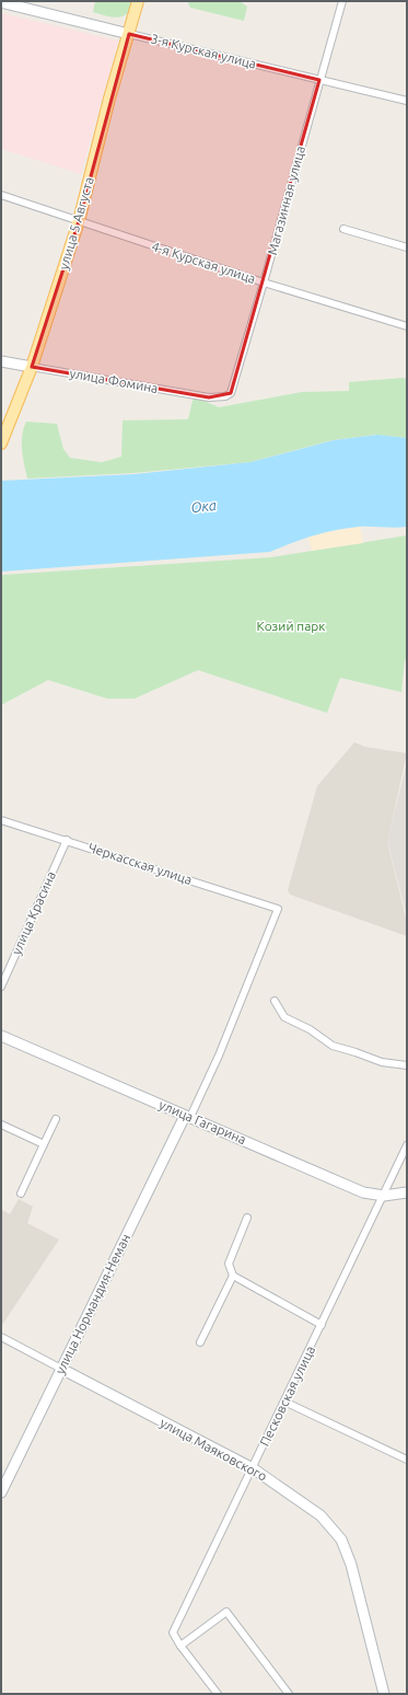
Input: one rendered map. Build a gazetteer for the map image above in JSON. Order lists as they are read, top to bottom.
{
  "streets": {
    "main road": ["улица 5 Августа"],
    "street": [
      "3-я Курская улица",
      "Магазинная улица",
      "4-я Курская улица",
      "улица Фомина",
      "Черкасская улица",
      "улица Красина",
      "улица Гагарина",
      "улица Нормандия-Неман",
      "Песковская улица",
      "улица Маяковского"
    ]
  },
  "crossings": [
    ["3-я Курская улица", "Магазинная улица"],
    ["3-я Курская улица", "улица 5 Августа"],
    ["Магазинная улица", "4-я Курская улица"],
    ["Магазинная улица", "улица Фомина"],
    ["улица 5 Августа", "4-я Курская улица"],
    ["улица 5 Августа", "улица Фомина"],
    ["Черкасская улица", "улица Красина"],
    ["Черкасская улица", "улица Нормандия-Неман"],
    ["улица Гагарина", "улица Нормандия-Неман"],
    ["улица Гагарина", "Песковская улица"],
    ["улица Нормандия-Неман", "улица Маяковского"],
    ["Песковская улица", "улица Маяковского"]
  ],
  "water": ["Ока"],
  "parks": ["Козий парк"]
}
